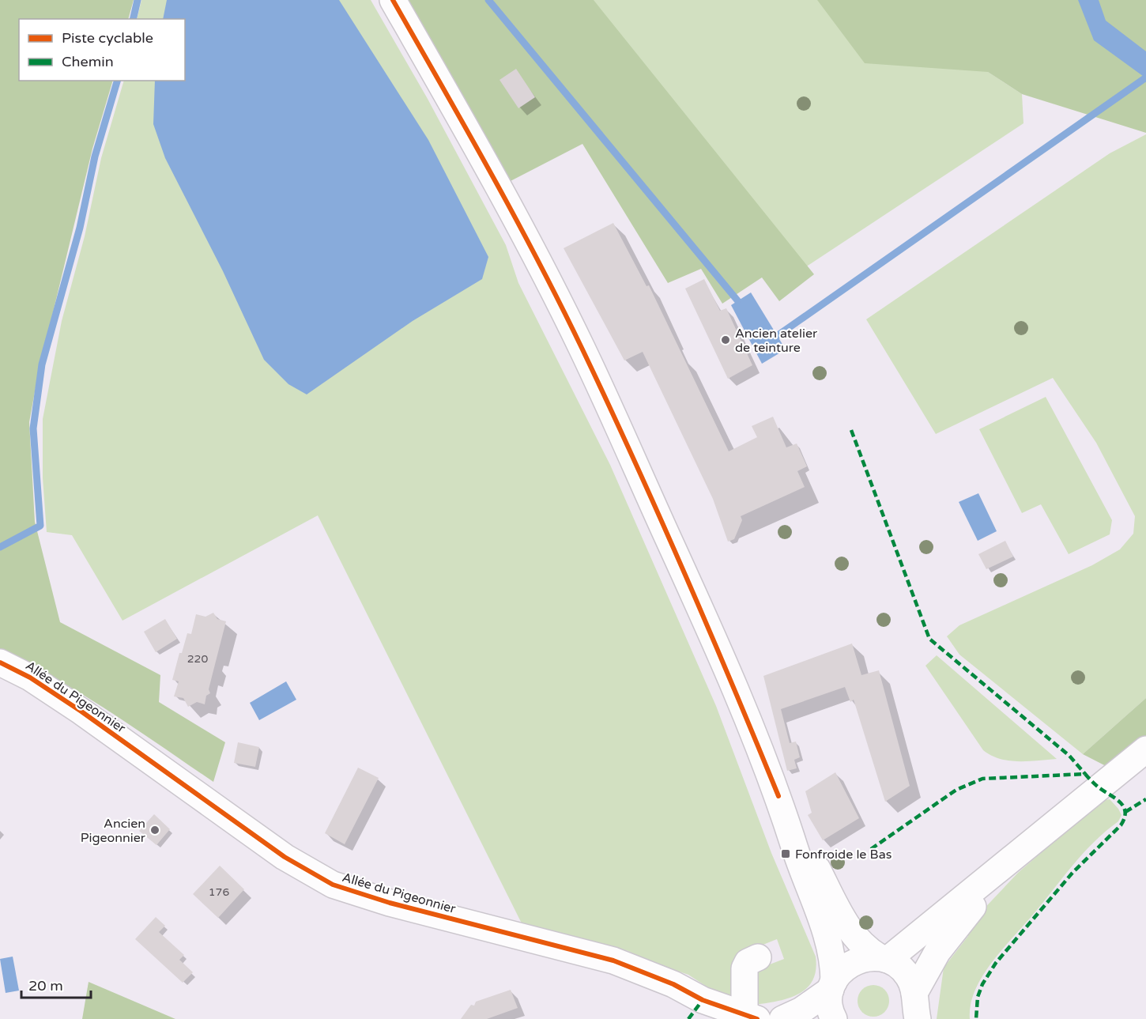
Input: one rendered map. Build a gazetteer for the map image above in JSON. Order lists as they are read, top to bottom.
{
  "streets": {
    "street": ["Allée du Pigeonnier"]
  },
  "places": {
    "other": ["Ancien atelier de teinture", "Ancien Pigeonnier"],
    "transit": ["Fonfroide le Bas"]
  },
  "house_numbers": ["220", "176"],
  "legend": ["Piste cyclable", "Chemin"],
  "scale_bar": "20 m"
}
